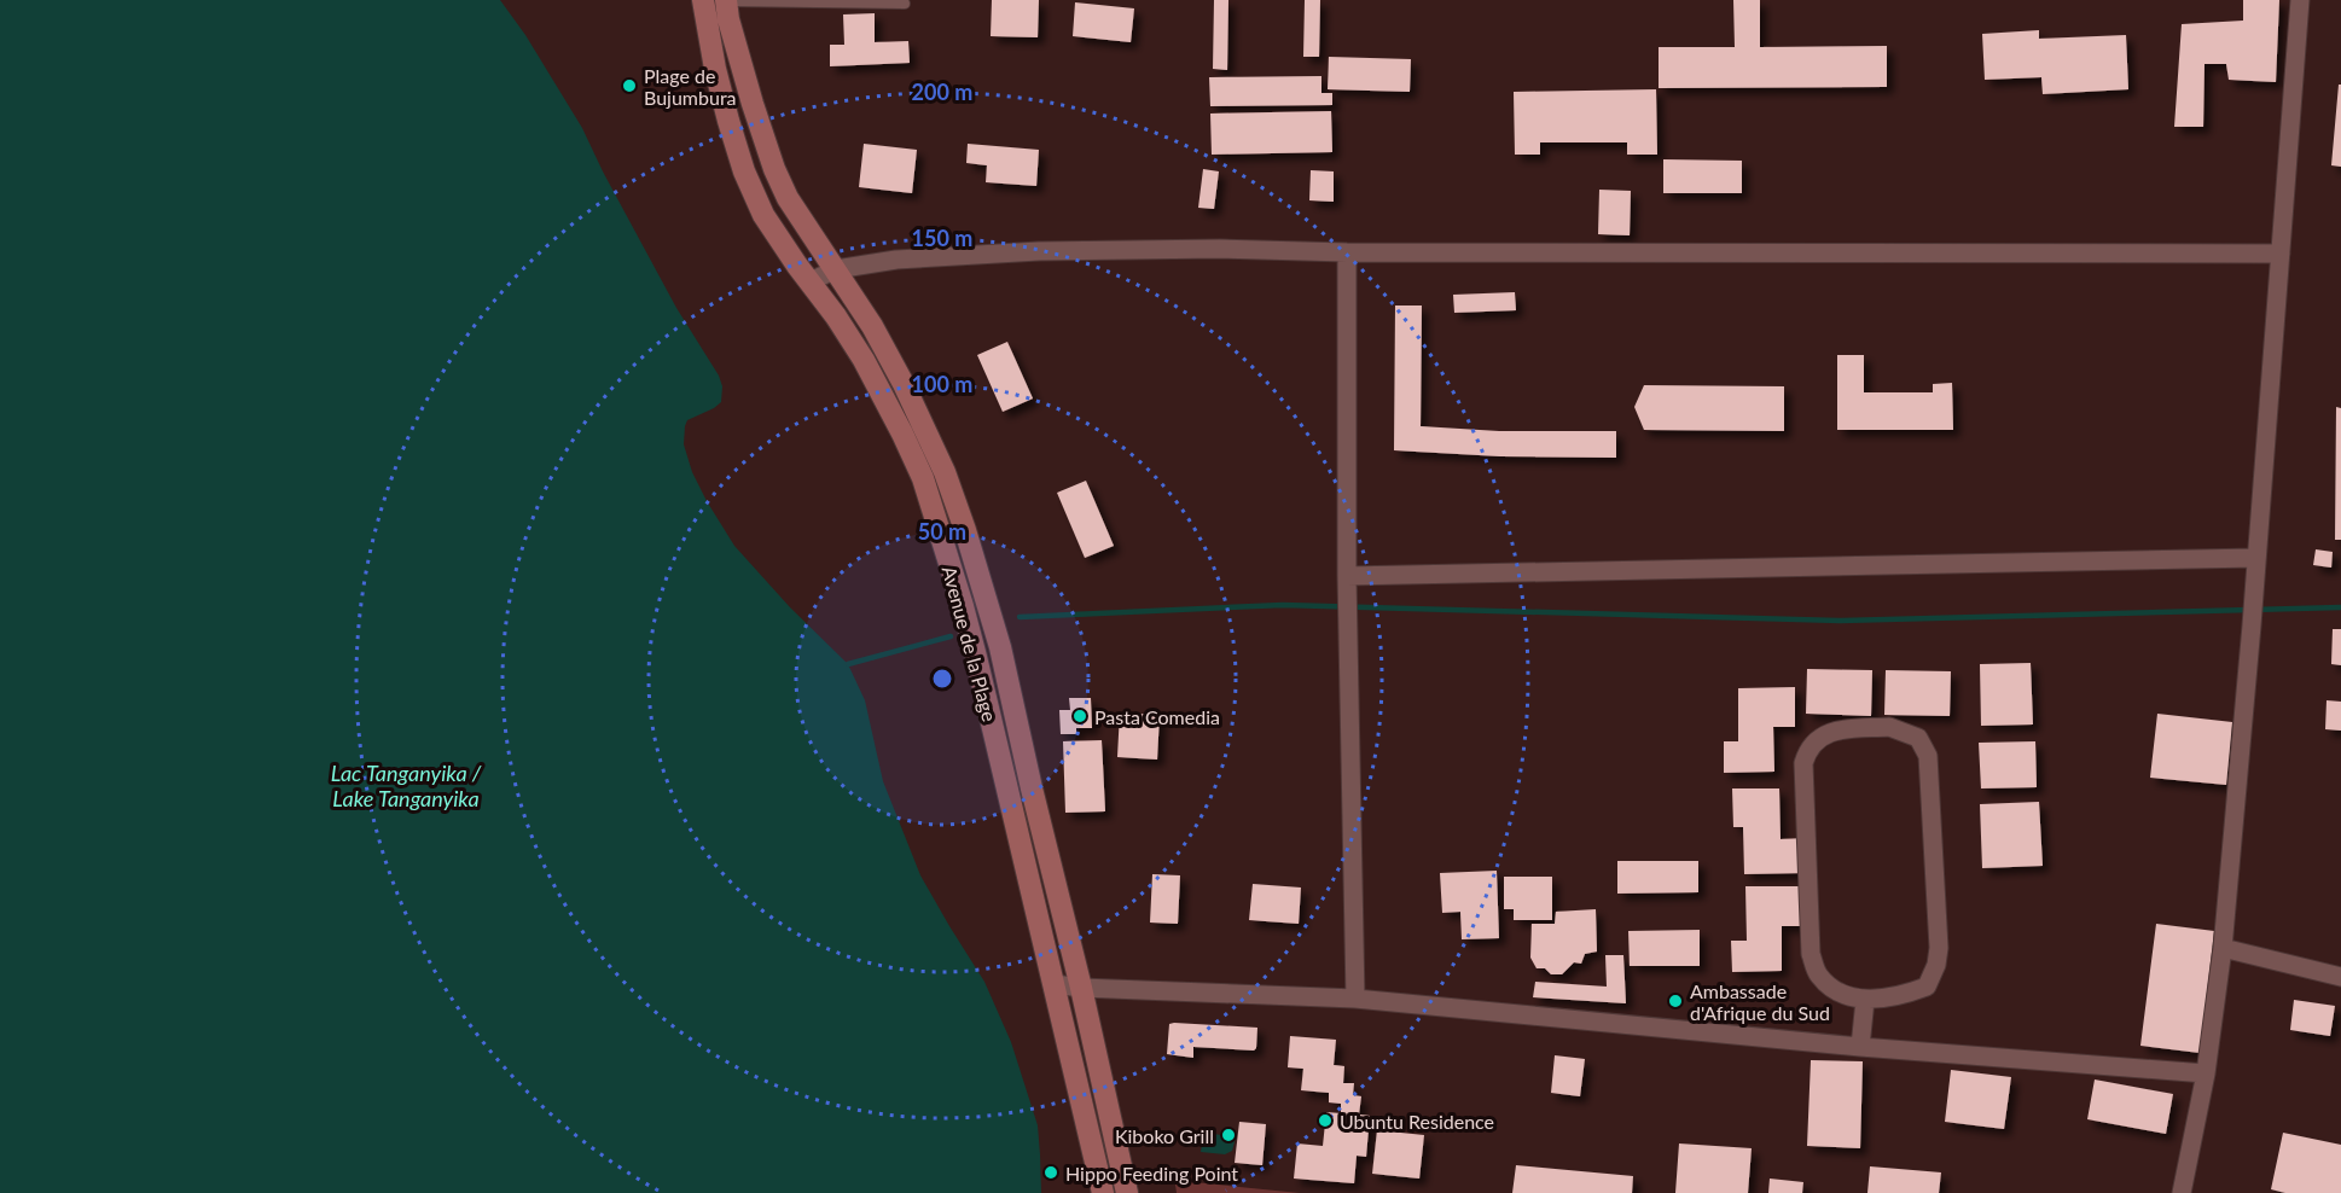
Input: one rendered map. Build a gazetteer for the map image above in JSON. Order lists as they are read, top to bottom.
{
  "streets": {
    "main road": ["Avenue de la Plage"]
  },
  "water": ["Lac Tanganyika / Lake Tanganyika"],
  "places": [
    "Plage de Bujumbura",
    "Pasta Comedia",
    "Ambassade d'Afrique du Sud",
    "Ubuntu Residence",
    "Kiboko Grill",
    "Hippo Feeding Point"
  ],
  "rings": [
    "200 m",
    "150 m",
    "100 m",
    "50 m"
  ]
}
